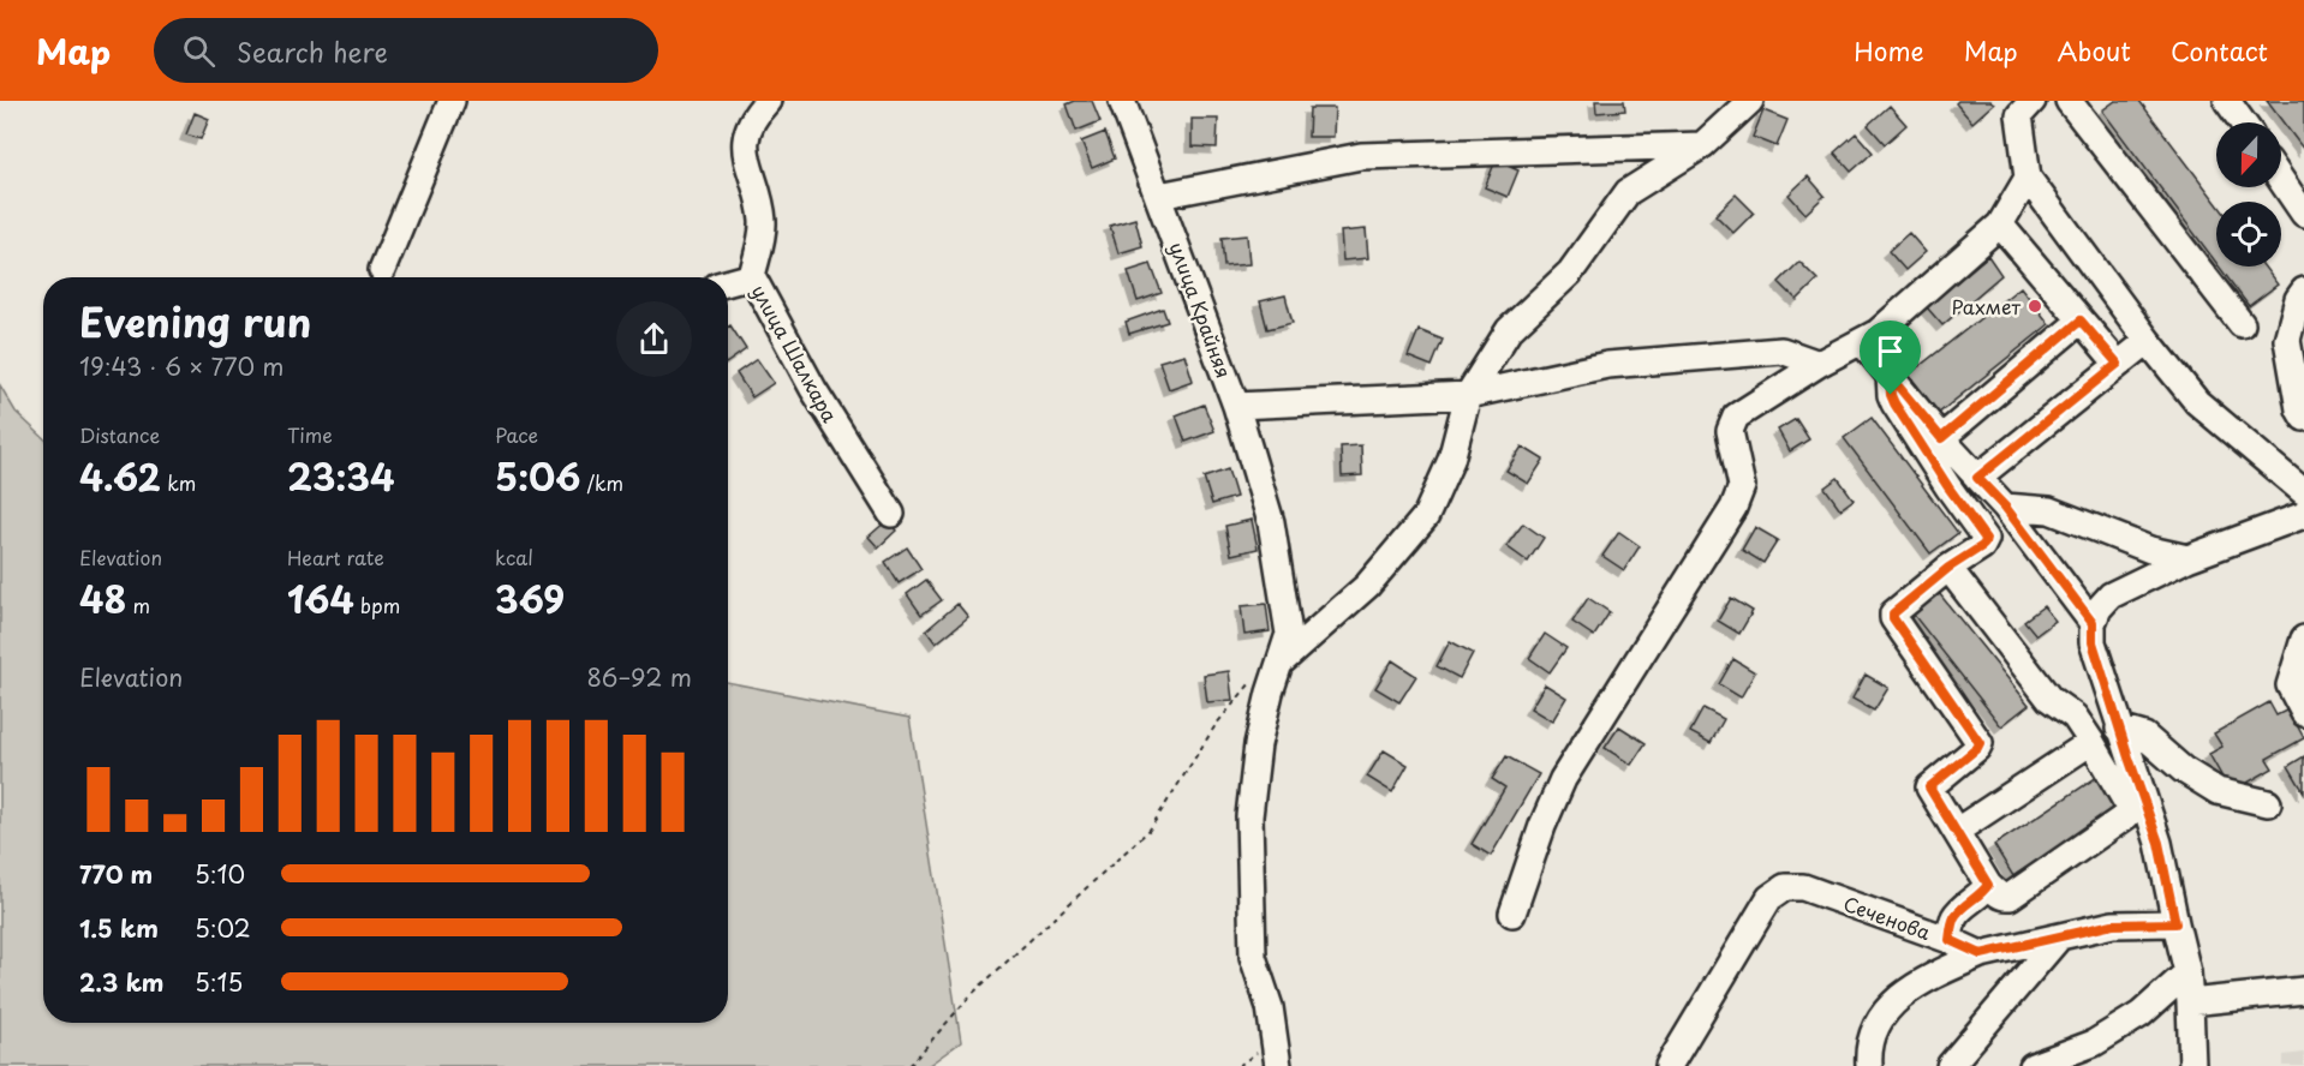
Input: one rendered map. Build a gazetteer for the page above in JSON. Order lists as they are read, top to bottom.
{
  "streets": {
    "street": ["улица Крайняя", "улица Шалкара", "Сеченова"]
  },
  "places": ["Рахмет"],
  "north": "bottom",
  "page": {
    "header": "Map",
    "search": "Search here",
    "nav": [
      "Home",
      "Map",
      "About",
      "Contact"
    ],
    "heading": ["Evening run", "19:43 · 6 × 770 m"],
    "stats": [
      ["Distance", "4.62 km"],
      ["Time", "23:34"],
      ["Pace", "5:06 /km"],
      ["Elevation", "48 m"],
      ["Heart rate", "164 bpm"],
      ["kcal", "369"]
    ],
    "chart": ["Elevation", "86–92 m"],
    "list": [
      {
        "name": "770 m",
        "note": "5:10"
      },
      {
        "name": "1.5 km",
        "note": "5:02"
      },
      {
        "name": "2.3 km",
        "note": "5:15"
      }
    ]
  }
}
